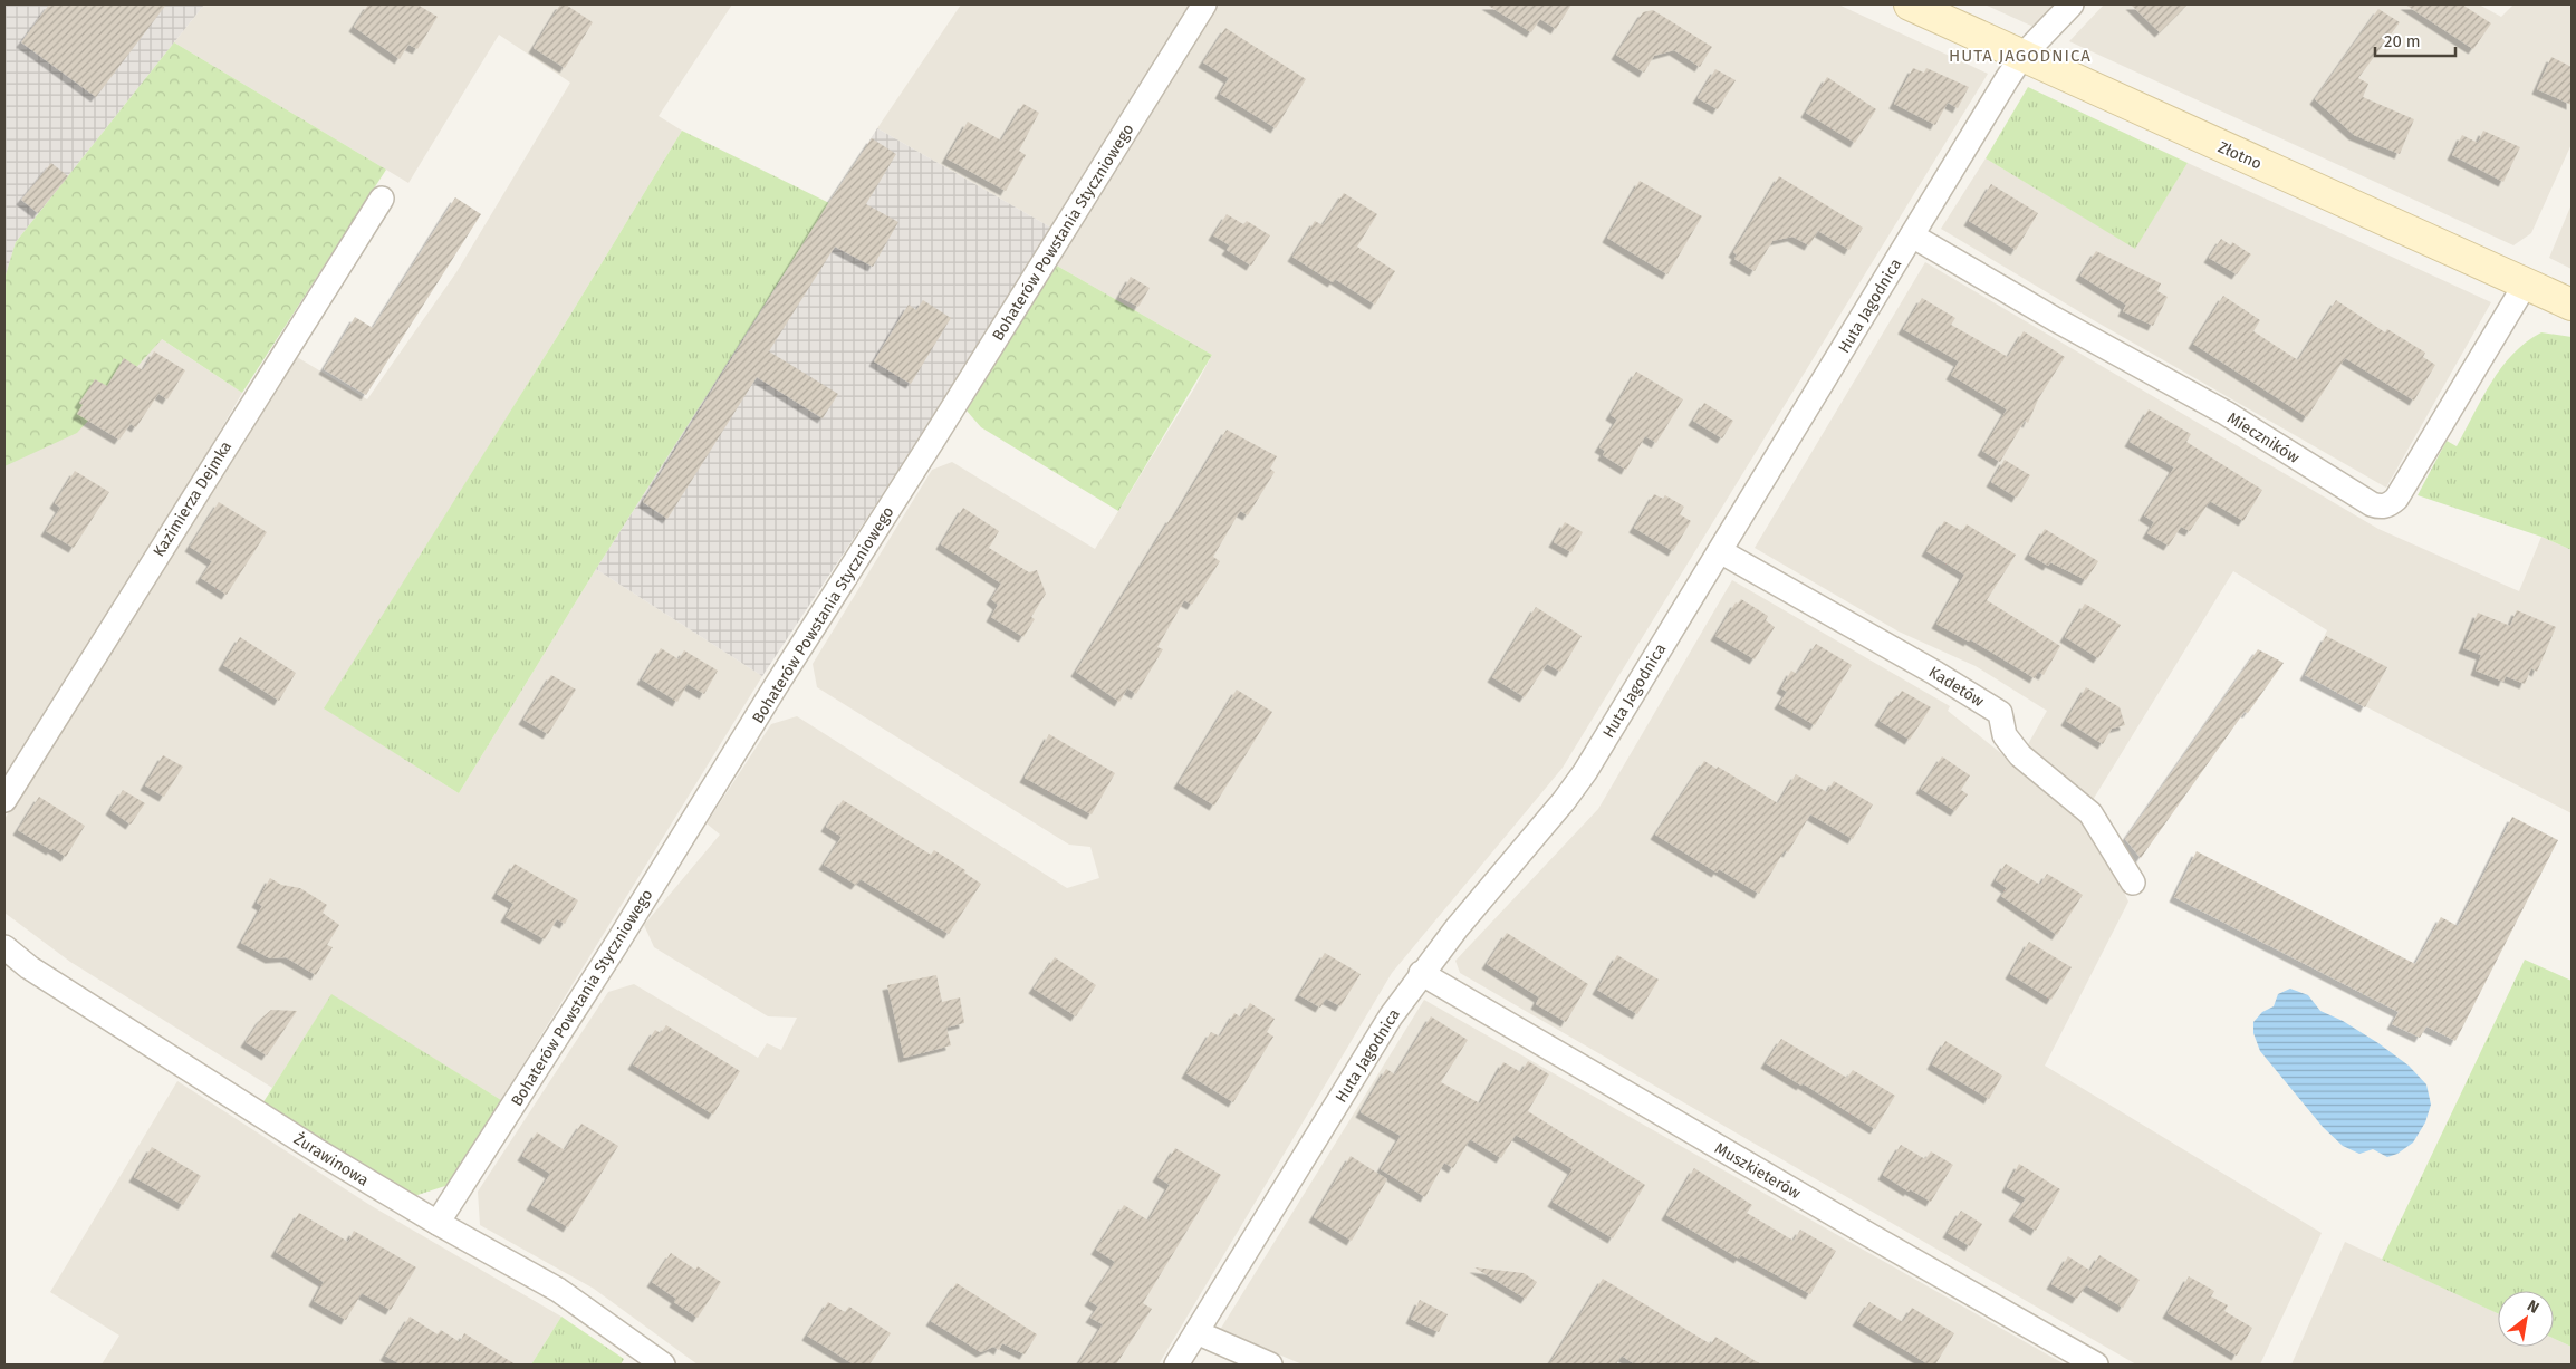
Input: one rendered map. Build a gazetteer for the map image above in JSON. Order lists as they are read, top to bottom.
{
  "streets": {
    "street": [
      "Złotno",
      "Bohaterów Powstania Styczniowego",
      "Huta Jagodnica",
      "Mieczników",
      "Kazimierza Dejmka",
      "Kadetów",
      "Żurawinowa",
      "Muszkieterów"
    ]
  },
  "crossings": [
    ["Złotno", "Huta Jagodnica"],
    ["Złotno", "Mieczników"],
    ["Bohaterów Powstania Styczniowego", "Żurawinowa"],
    ["Huta Jagodnica", "Mieczników"],
    ["Huta Jagodnica", "Kadetów"],
    ["Huta Jagodnica", "Muszkieterów"]
  ],
  "districts": ["HUTA JAGODNICA"],
  "scale_bar": "20 m",
  "north": "top right"
}
